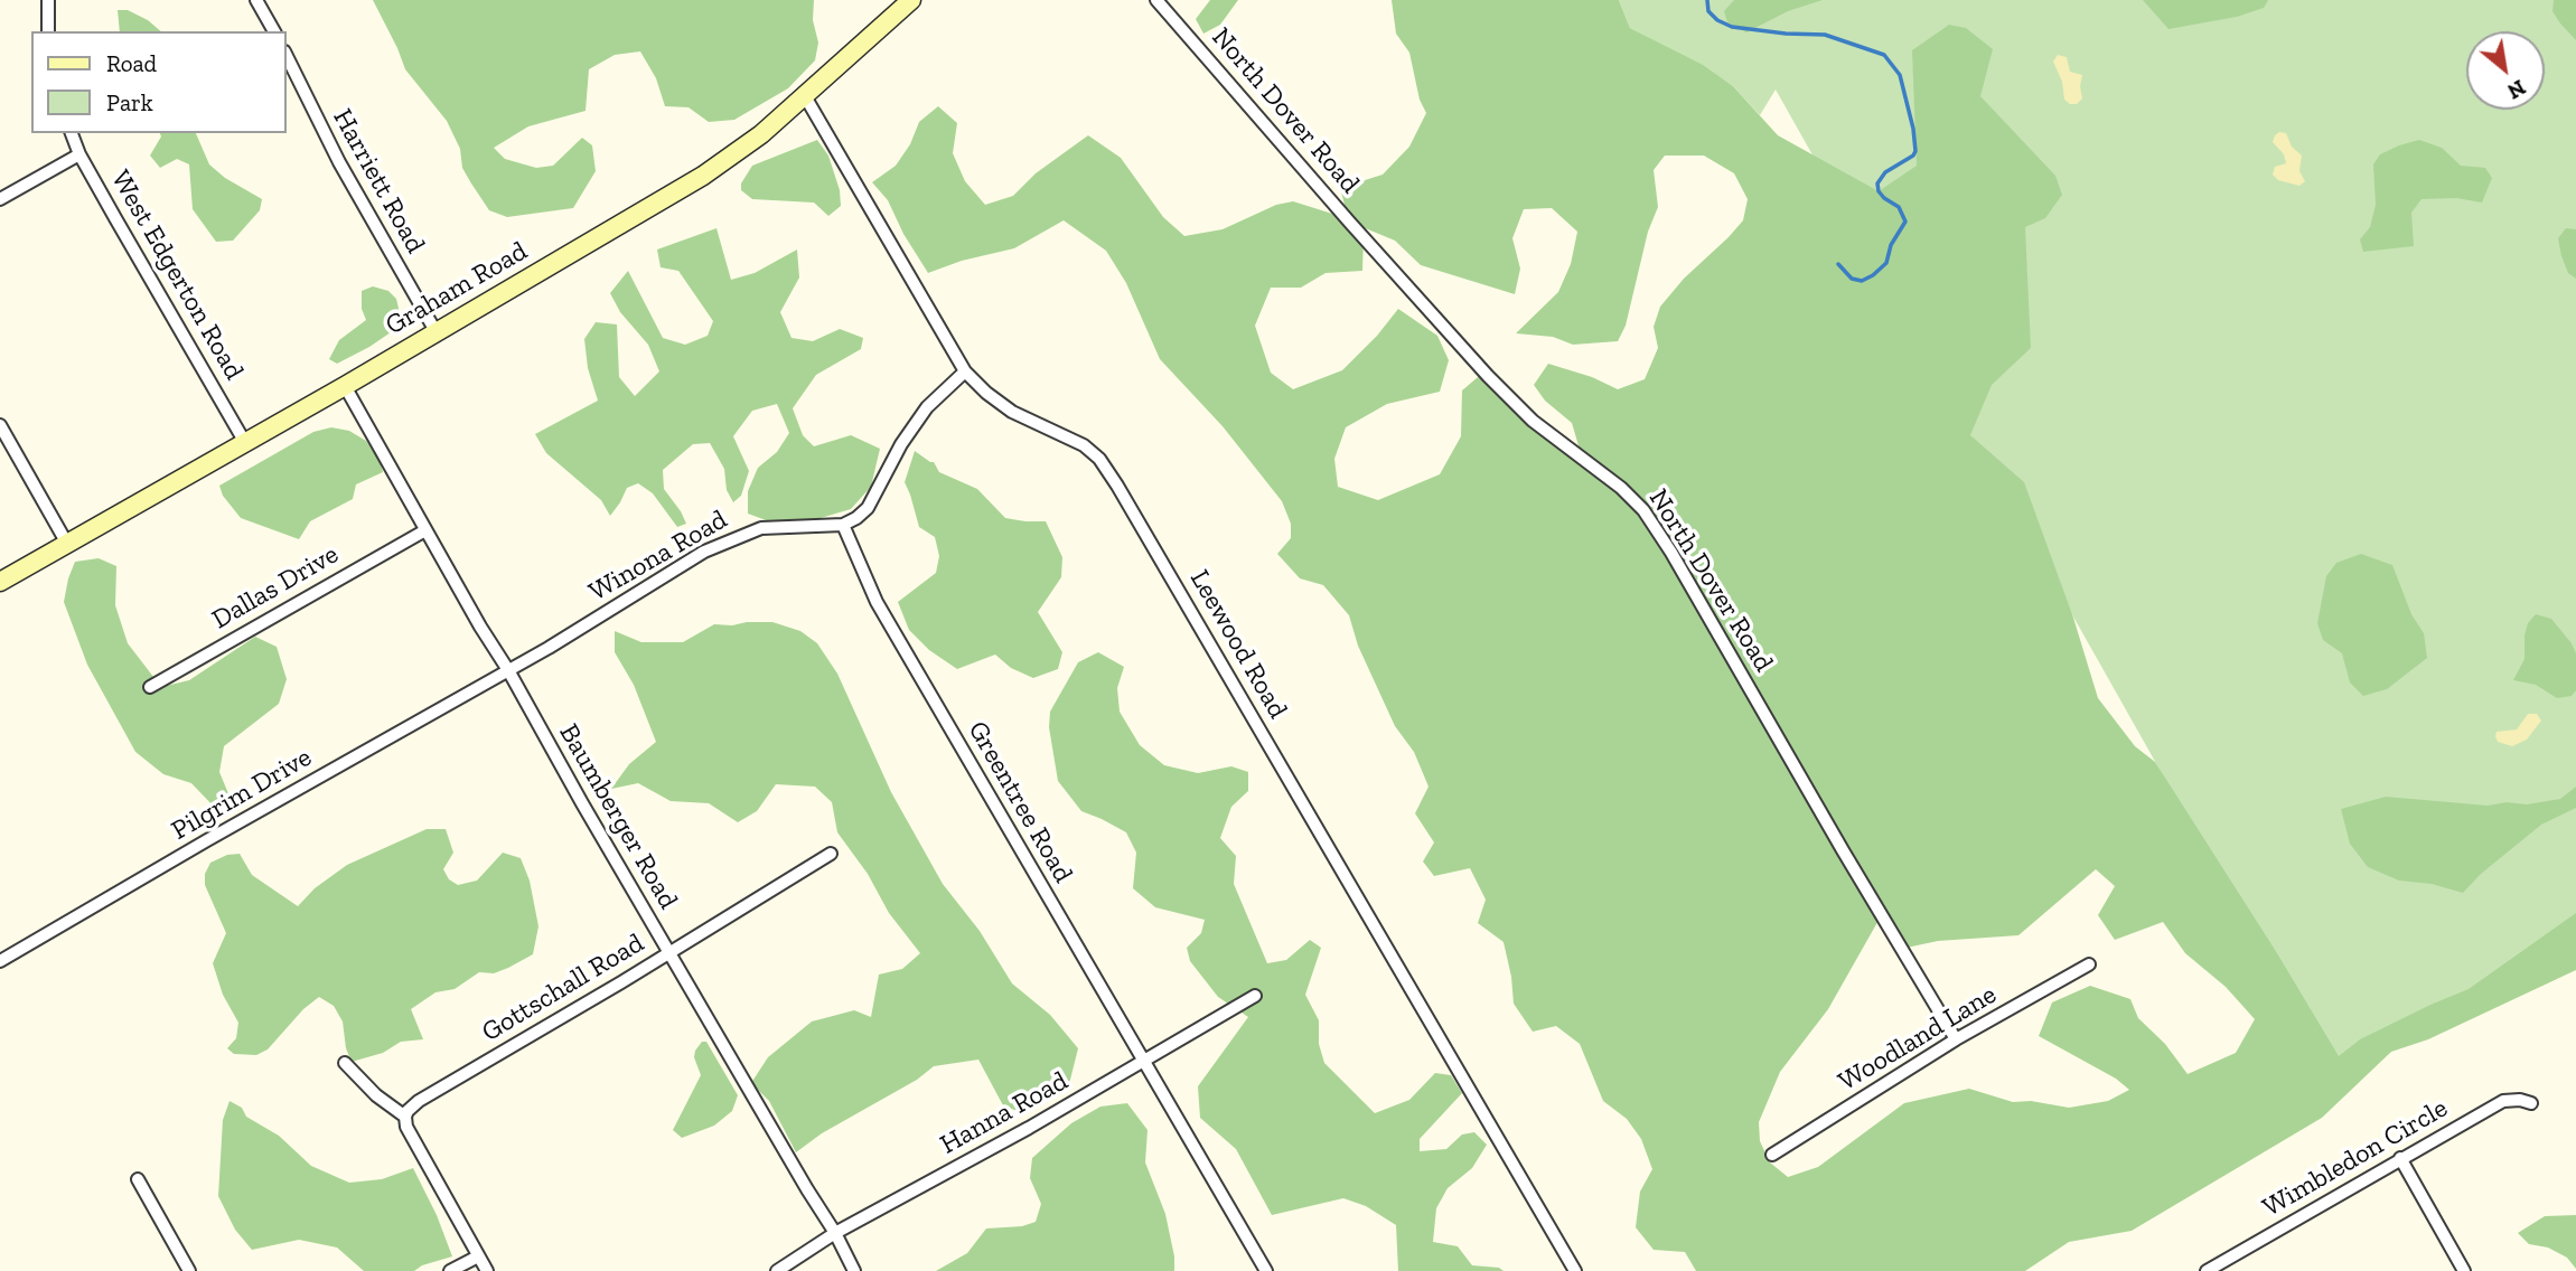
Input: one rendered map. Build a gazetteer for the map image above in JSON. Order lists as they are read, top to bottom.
{
  "streets": {
    "main road": ["Graham Road"],
    "street": [
      "North Dover Road",
      "Harriett Road",
      "West Edgerton Road",
      "Winona Road",
      "Dallas Drive",
      "Leewood Road",
      "Pilgrim Drive",
      "Greentree Road",
      "Baumberger Road",
      "Gottschall Road",
      "Woodland Lane",
      "Hanna Road",
      "Wimbledon Circle"
    ]
  },
  "crossings": [
    ["North Dover Road", "Woodland Lane"],
    ["Harriett Road", "Graham Road"],
    ["West Edgerton Road", "Graham Road"],
    ["Graham Road", "Leewood Road"],
    ["Graham Road", "Baumberger Road"],
    ["Winona Road", "Pilgrim Drive"],
    ["Winona Road", "Greentree Road"],
    ["Winona Road", "Baumberger Road"],
    ["Dallas Drive", "Baumberger Road"],
    ["Pilgrim Drive", "Baumberger Road"],
    ["Greentree Road", "Hanna Road"],
    ["Baumberger Road", "Gottschall Road"],
    ["Baumberger Road", "Hanna Road"]
  ],
  "legend": ["Road", "Park"],
  "north": "bottom right"
}
